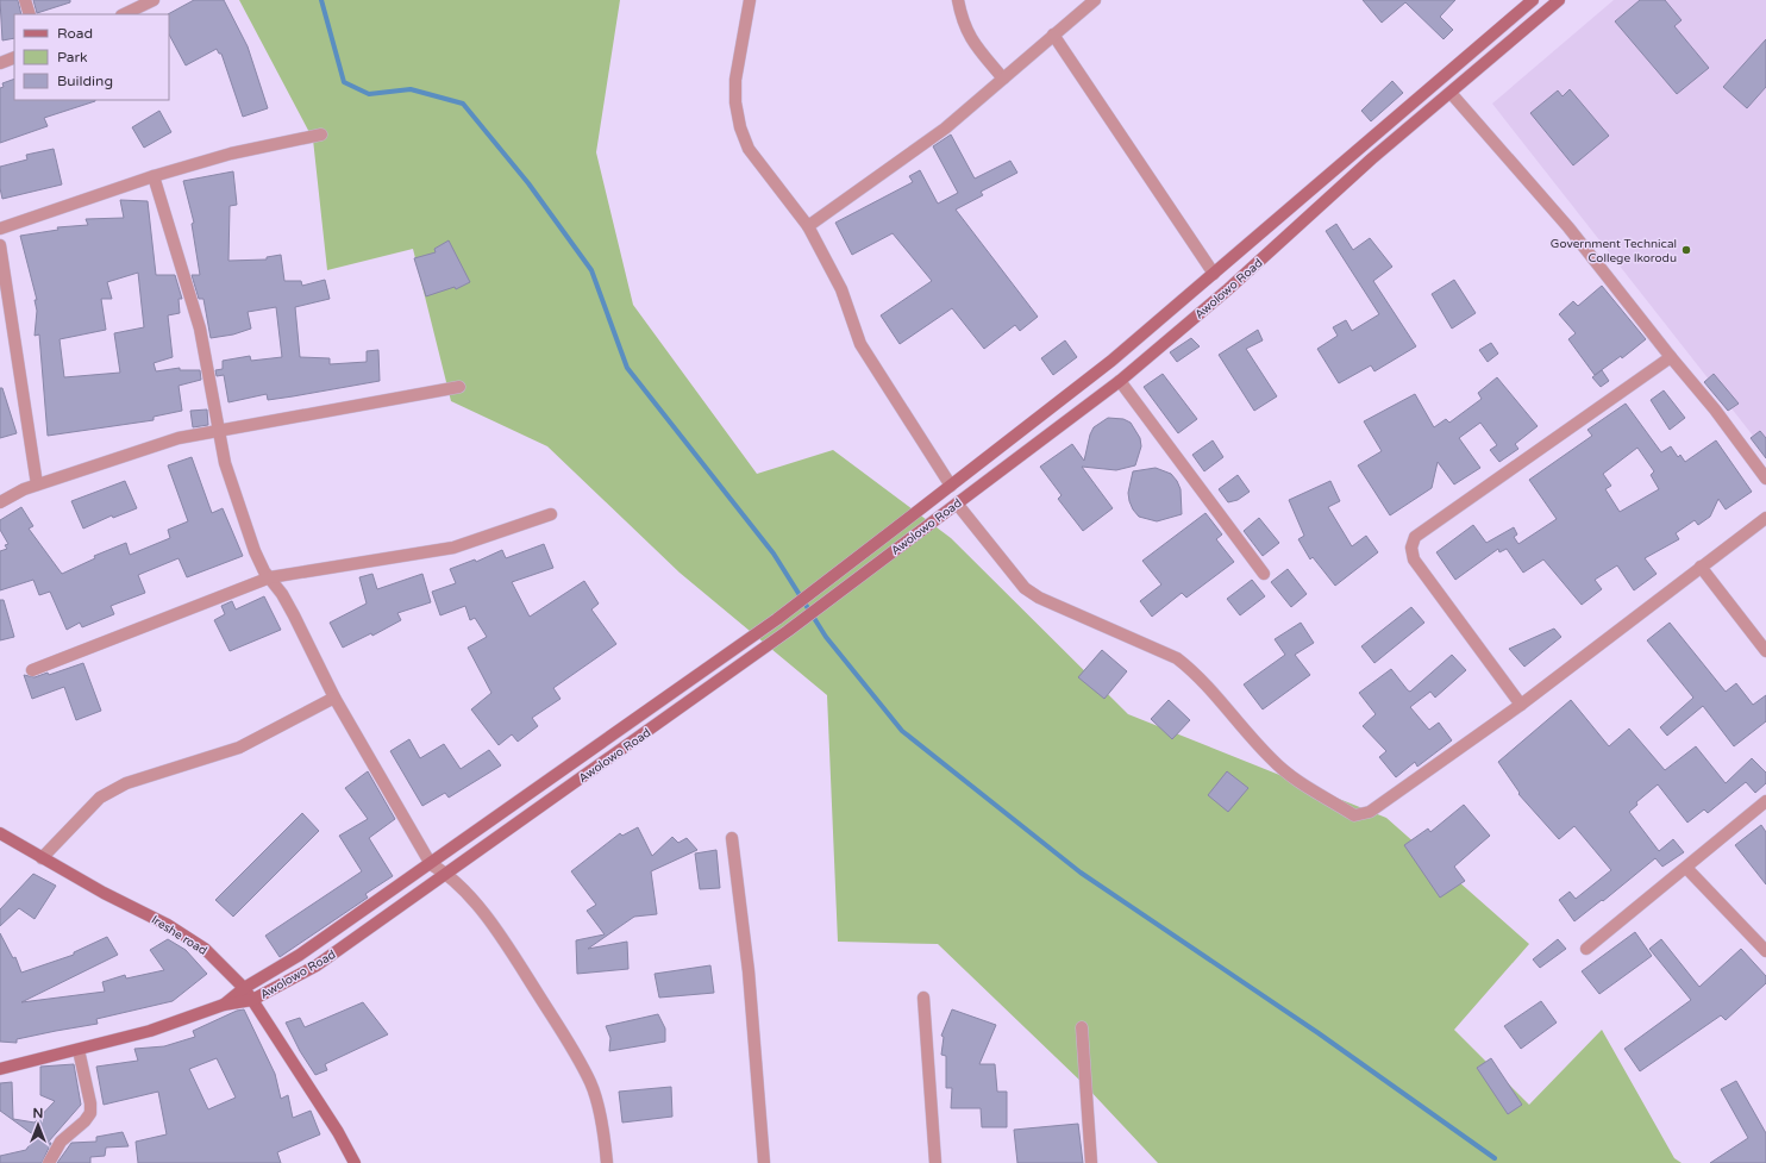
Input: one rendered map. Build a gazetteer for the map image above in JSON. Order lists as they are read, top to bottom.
{
  "streets": {
    "main road": ["Awolowo Road", "Ireshe road"]
  },
  "crossings": [
    ["Awolowo Road", "Ireshe road"]
  ],
  "places": ["Government Technical College Ikorodu"],
  "legend": ["Road", "Park", "Building"],
  "north": "top"
}
